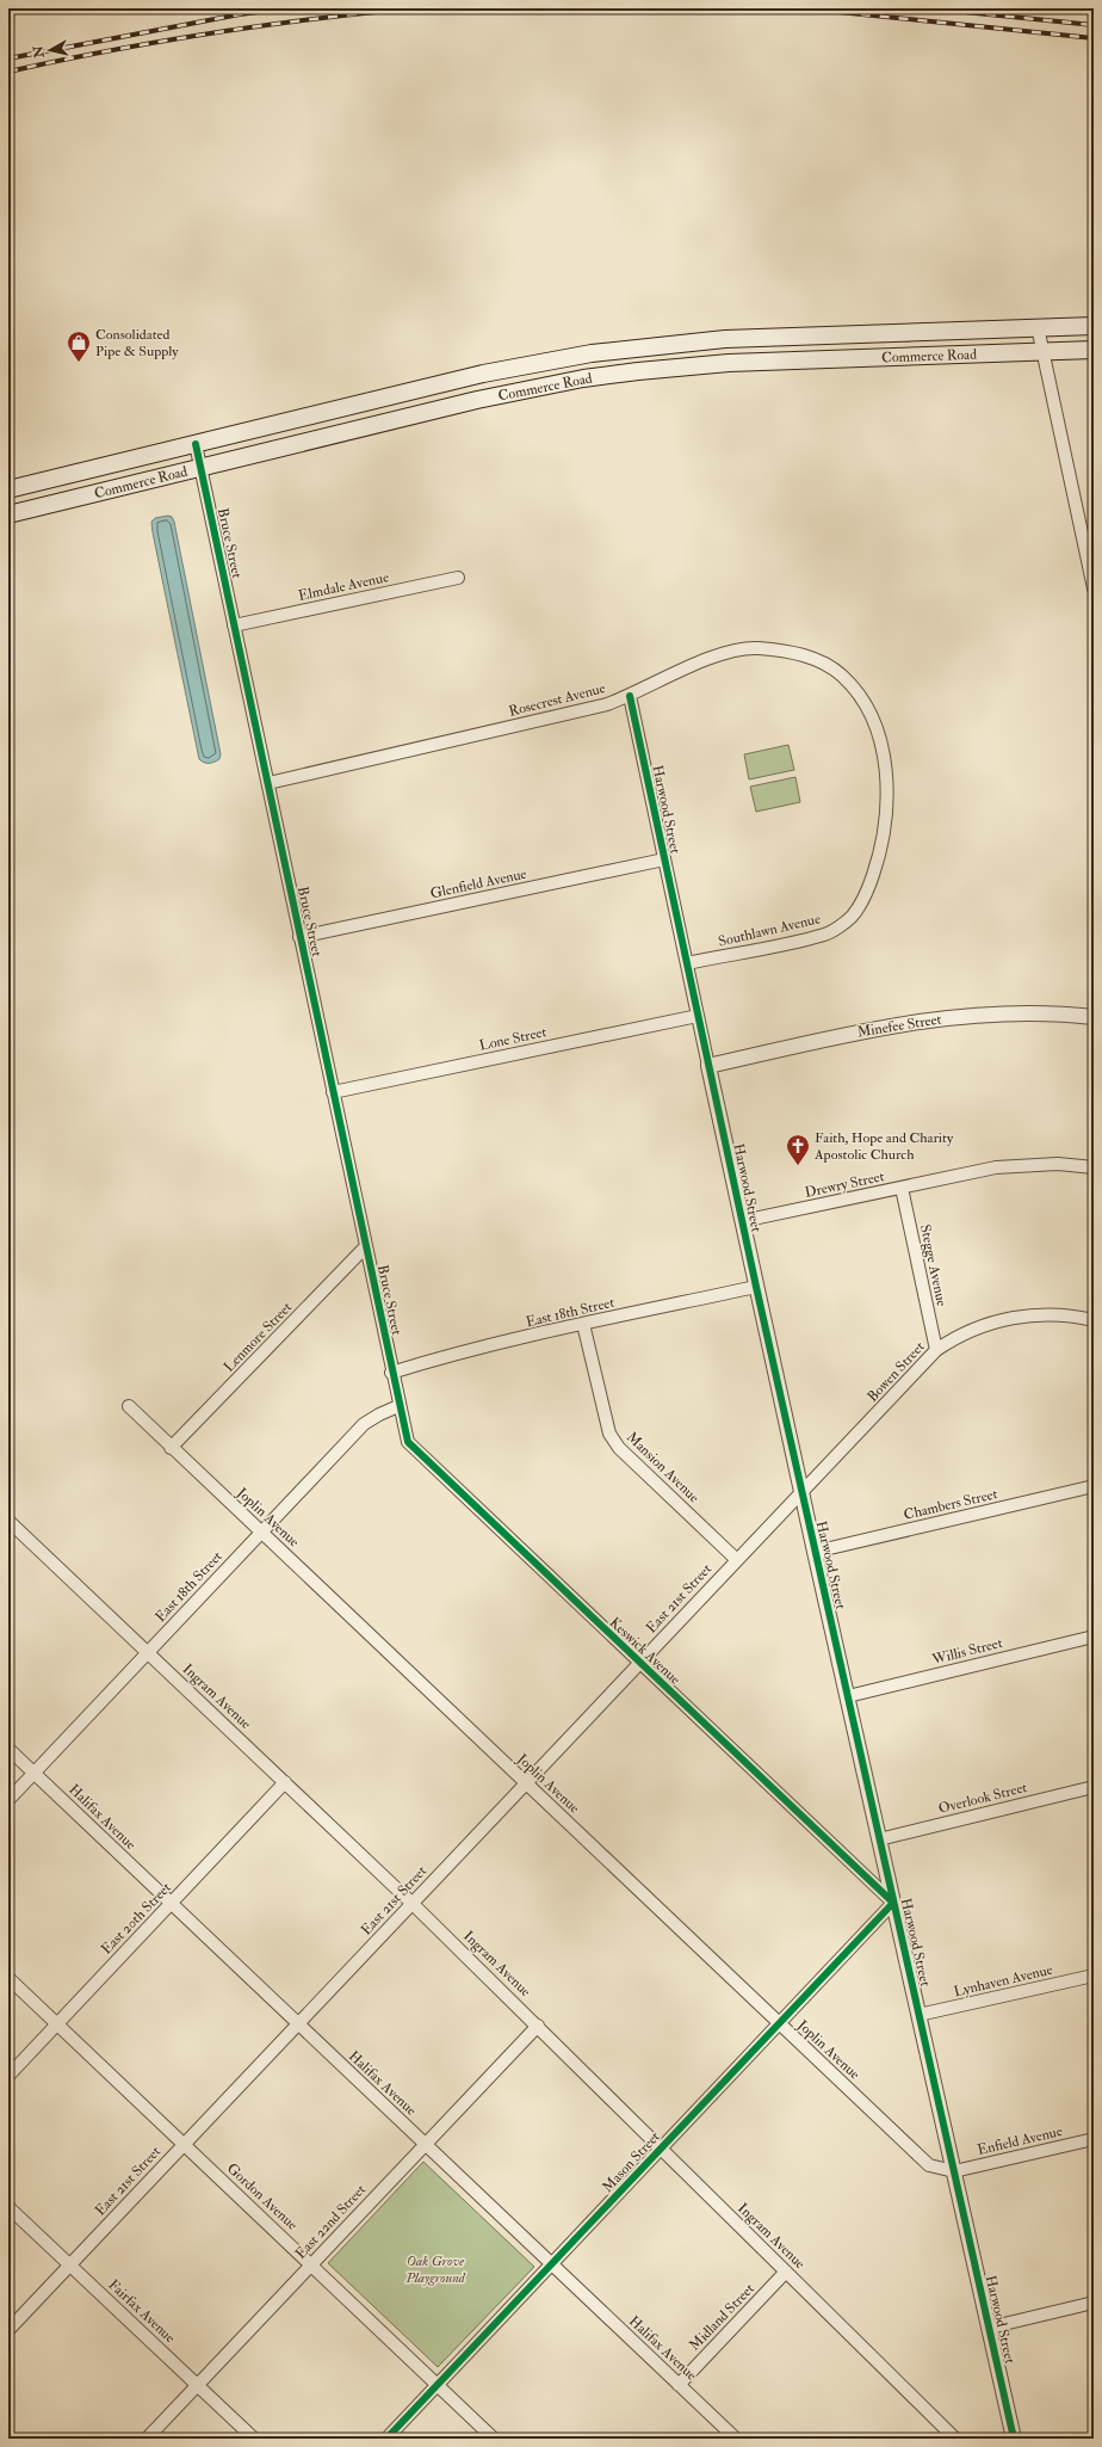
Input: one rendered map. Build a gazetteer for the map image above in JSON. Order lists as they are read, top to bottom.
{
  "streets": {
    "main road": ["Commerce Road"],
    "street": [
      "Bruce Street",
      "Elmdale Avenue",
      "Rosecrest Avenue",
      "Harwood Street",
      "Glenfield Avenue",
      "Southlawn Avenue",
      "Minefee Street",
      "Lone Street",
      "Drewry Street",
      "Stegge Avenue",
      "East 18th Street",
      "Lenmore Street",
      "Bowen Street",
      "Mansion Avenue",
      "Chambers Street",
      "Joplin Avenue",
      "East 21st Street",
      "Keswick Avenue",
      "Willis Street",
      "Ingram Avenue",
      "Overlook Street",
      "Halifax Avenue",
      "East 20th Street",
      "Lynhaven Avenue",
      "Enfield Avenue",
      "Mason Street",
      "Gordon Avenue",
      "East 22nd Street",
      "Fairfax Avenue",
      "Midland Street"
    ]
  },
  "crossings": [
    ["Commerce Road", "Bruce Street"],
    ["Bruce Street", "Elmdale Avenue"],
    ["Bruce Street", "Rosecrest Avenue"],
    ["Bruce Street", "Glenfield Avenue"],
    ["Bruce Street", "Lone Street"],
    ["Bruce Street", "East 18th Street"],
    ["Bruce Street", "Lenmore Street"],
    ["Bruce Street", "Keswick Avenue"],
    ["Rosecrest Avenue", "Harwood Street"],
    ["Rosecrest Avenue", "Southlawn Avenue"],
    ["Harwood Street", "Glenfield Avenue"],
    ["Harwood Street", "Southlawn Avenue"],
    ["Harwood Street", "Minefee Street"],
    ["Harwood Street", "Lone Street"],
    ["Harwood Street", "Drewry Street"],
    ["Harwood Street", "East 18th Street"],
    ["Harwood Street", "Bowen Street"],
    ["Harwood Street", "Chambers Street"],
    ["Harwood Street", "Joplin Avenue"],
    ["Harwood Street", "East 21st Street"],
    ["Harwood Street", "Keswick Avenue"],
    ["Harwood Street", "Willis Street"],
    ["Harwood Street", "Overlook Street"],
    ["Harwood Street", "Lynhaven Avenue"],
    ["Harwood Street", "Enfield Avenue"],
    ["Harwood Street", "Mason Street"],
    ["Drewry Street", "Stegge Avenue"],
    ["Stegge Avenue", "Bowen Street"],
    ["East 18th Street", "Mansion Avenue"],
    ["East 18th Street", "Joplin Avenue"],
    ["East 18th Street", "Keswick Avenue"],
    ["East 18th Street", "Ingram Avenue"],
    ["East 18th Street", "Halifax Avenue"],
    ["Lenmore Street", "Joplin Avenue"],
    ["Bowen Street", "East 21st Street"],
    ["Mansion Avenue", "East 21st Street"],
    ["Joplin Avenue", "East 21st Street"],
    ["Joplin Avenue", "Enfield Avenue"],
    ["Joplin Avenue", "Mason Street"],
    ["East 21st Street", "Keswick Avenue"],
    ["East 21st Street", "Ingram Avenue"],
    ["East 21st Street", "Halifax Avenue"],
    ["East 21st Street", "Gordon Avenue"],
    ["East 21st Street", "Fairfax Avenue"],
    ["Keswick Avenue", "Mason Street"],
    ["Ingram Avenue", "East 20th Street"],
    ["Ingram Avenue", "Mason Street"],
    ["Ingram Avenue", "East 22nd Street"],
    ["Ingram Avenue", "Midland Street"],
    ["Halifax Avenue", "East 20th Street"],
    ["Halifax Avenue", "Mason Street"],
    ["Halifax Avenue", "East 22nd Street"],
    ["Halifax Avenue", "Midland Street"],
    ["East 20th Street", "Gordon Avenue"],
    ["Mason Street", "Gordon Avenue"],
    ["Gordon Avenue", "East 22nd Street"],
    ["East 22nd Street", "Fairfax Avenue"]
  ],
  "parks": ["Oak Grove Playground"],
  "places": {
    "shop": ["Consolidated Pipe & Supply"],
    "church": ["Faith, Hope and Charity Apostolic Church"]
  },
  "north": "left"
}
